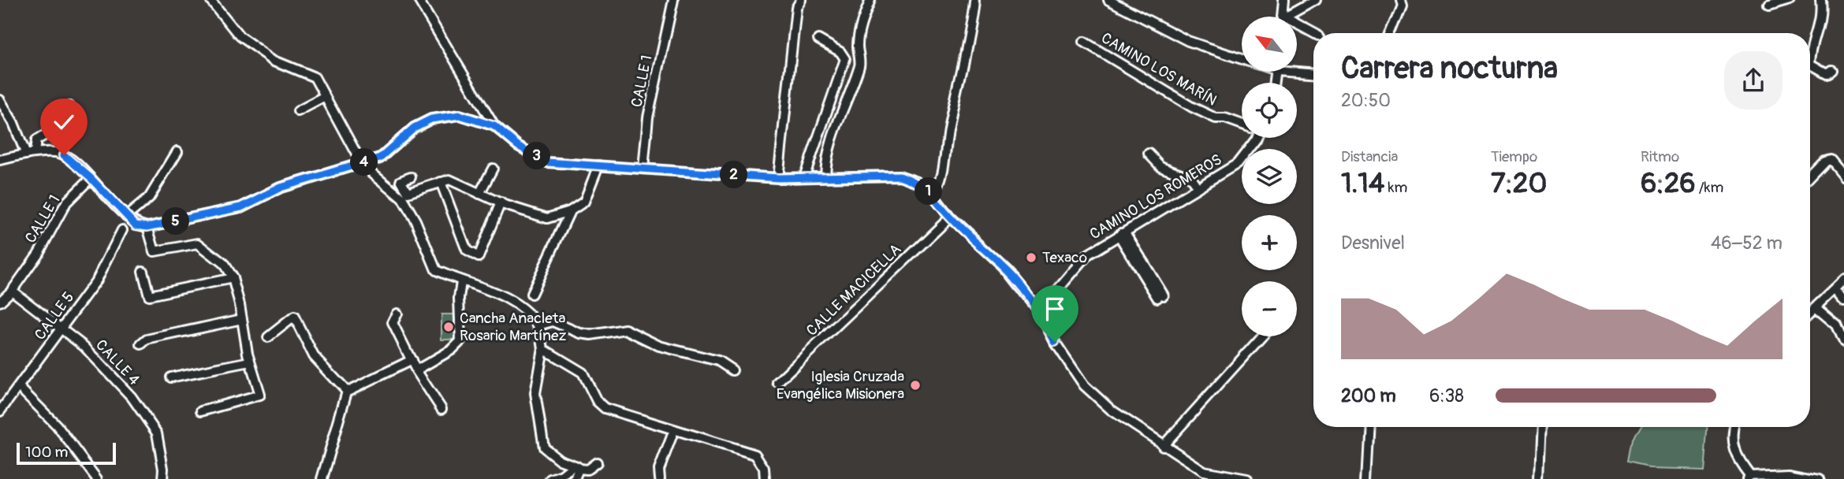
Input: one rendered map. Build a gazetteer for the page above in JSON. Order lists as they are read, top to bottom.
{
  "streets": {
    "street": [
      "CAMINO LOS MARÍN",
      "CALLE 1",
      "CAMINO LOS ROMEROS",
      "CALLE MACICELLA",
      "CALLE 5",
      "CALLE 4"
    ]
  },
  "crossings": [
    ["CALLE 1", "CALLE 4"],
    ["CALLE 5", "CALLE 4"]
  ],
  "places": ["Texaco", "Cancha Anacleta Rosario Martínez", "Iglesia Cruzada Evangélica Misionera"],
  "scale_bar": "100 m",
  "north": "top left",
  "page": {
    "map_buttons": ["+", "−"],
    "heading": ["Carrera nocturna", "20:50"],
    "stats": [
      ["Distancia", "1.14 km"],
      ["Tiempo", "7:20"],
      ["Ritmo", "6:26 /km"]
    ],
    "pins": [
      "3",
      "4",
      "2",
      "1",
      "5"
    ],
    "chart": ["Desnivel", "46–52 m"],
    "list": [
      {
        "name": "200 m",
        "note": "6:38"
      }
    ],
    "scale": "100 m"
  }
}
